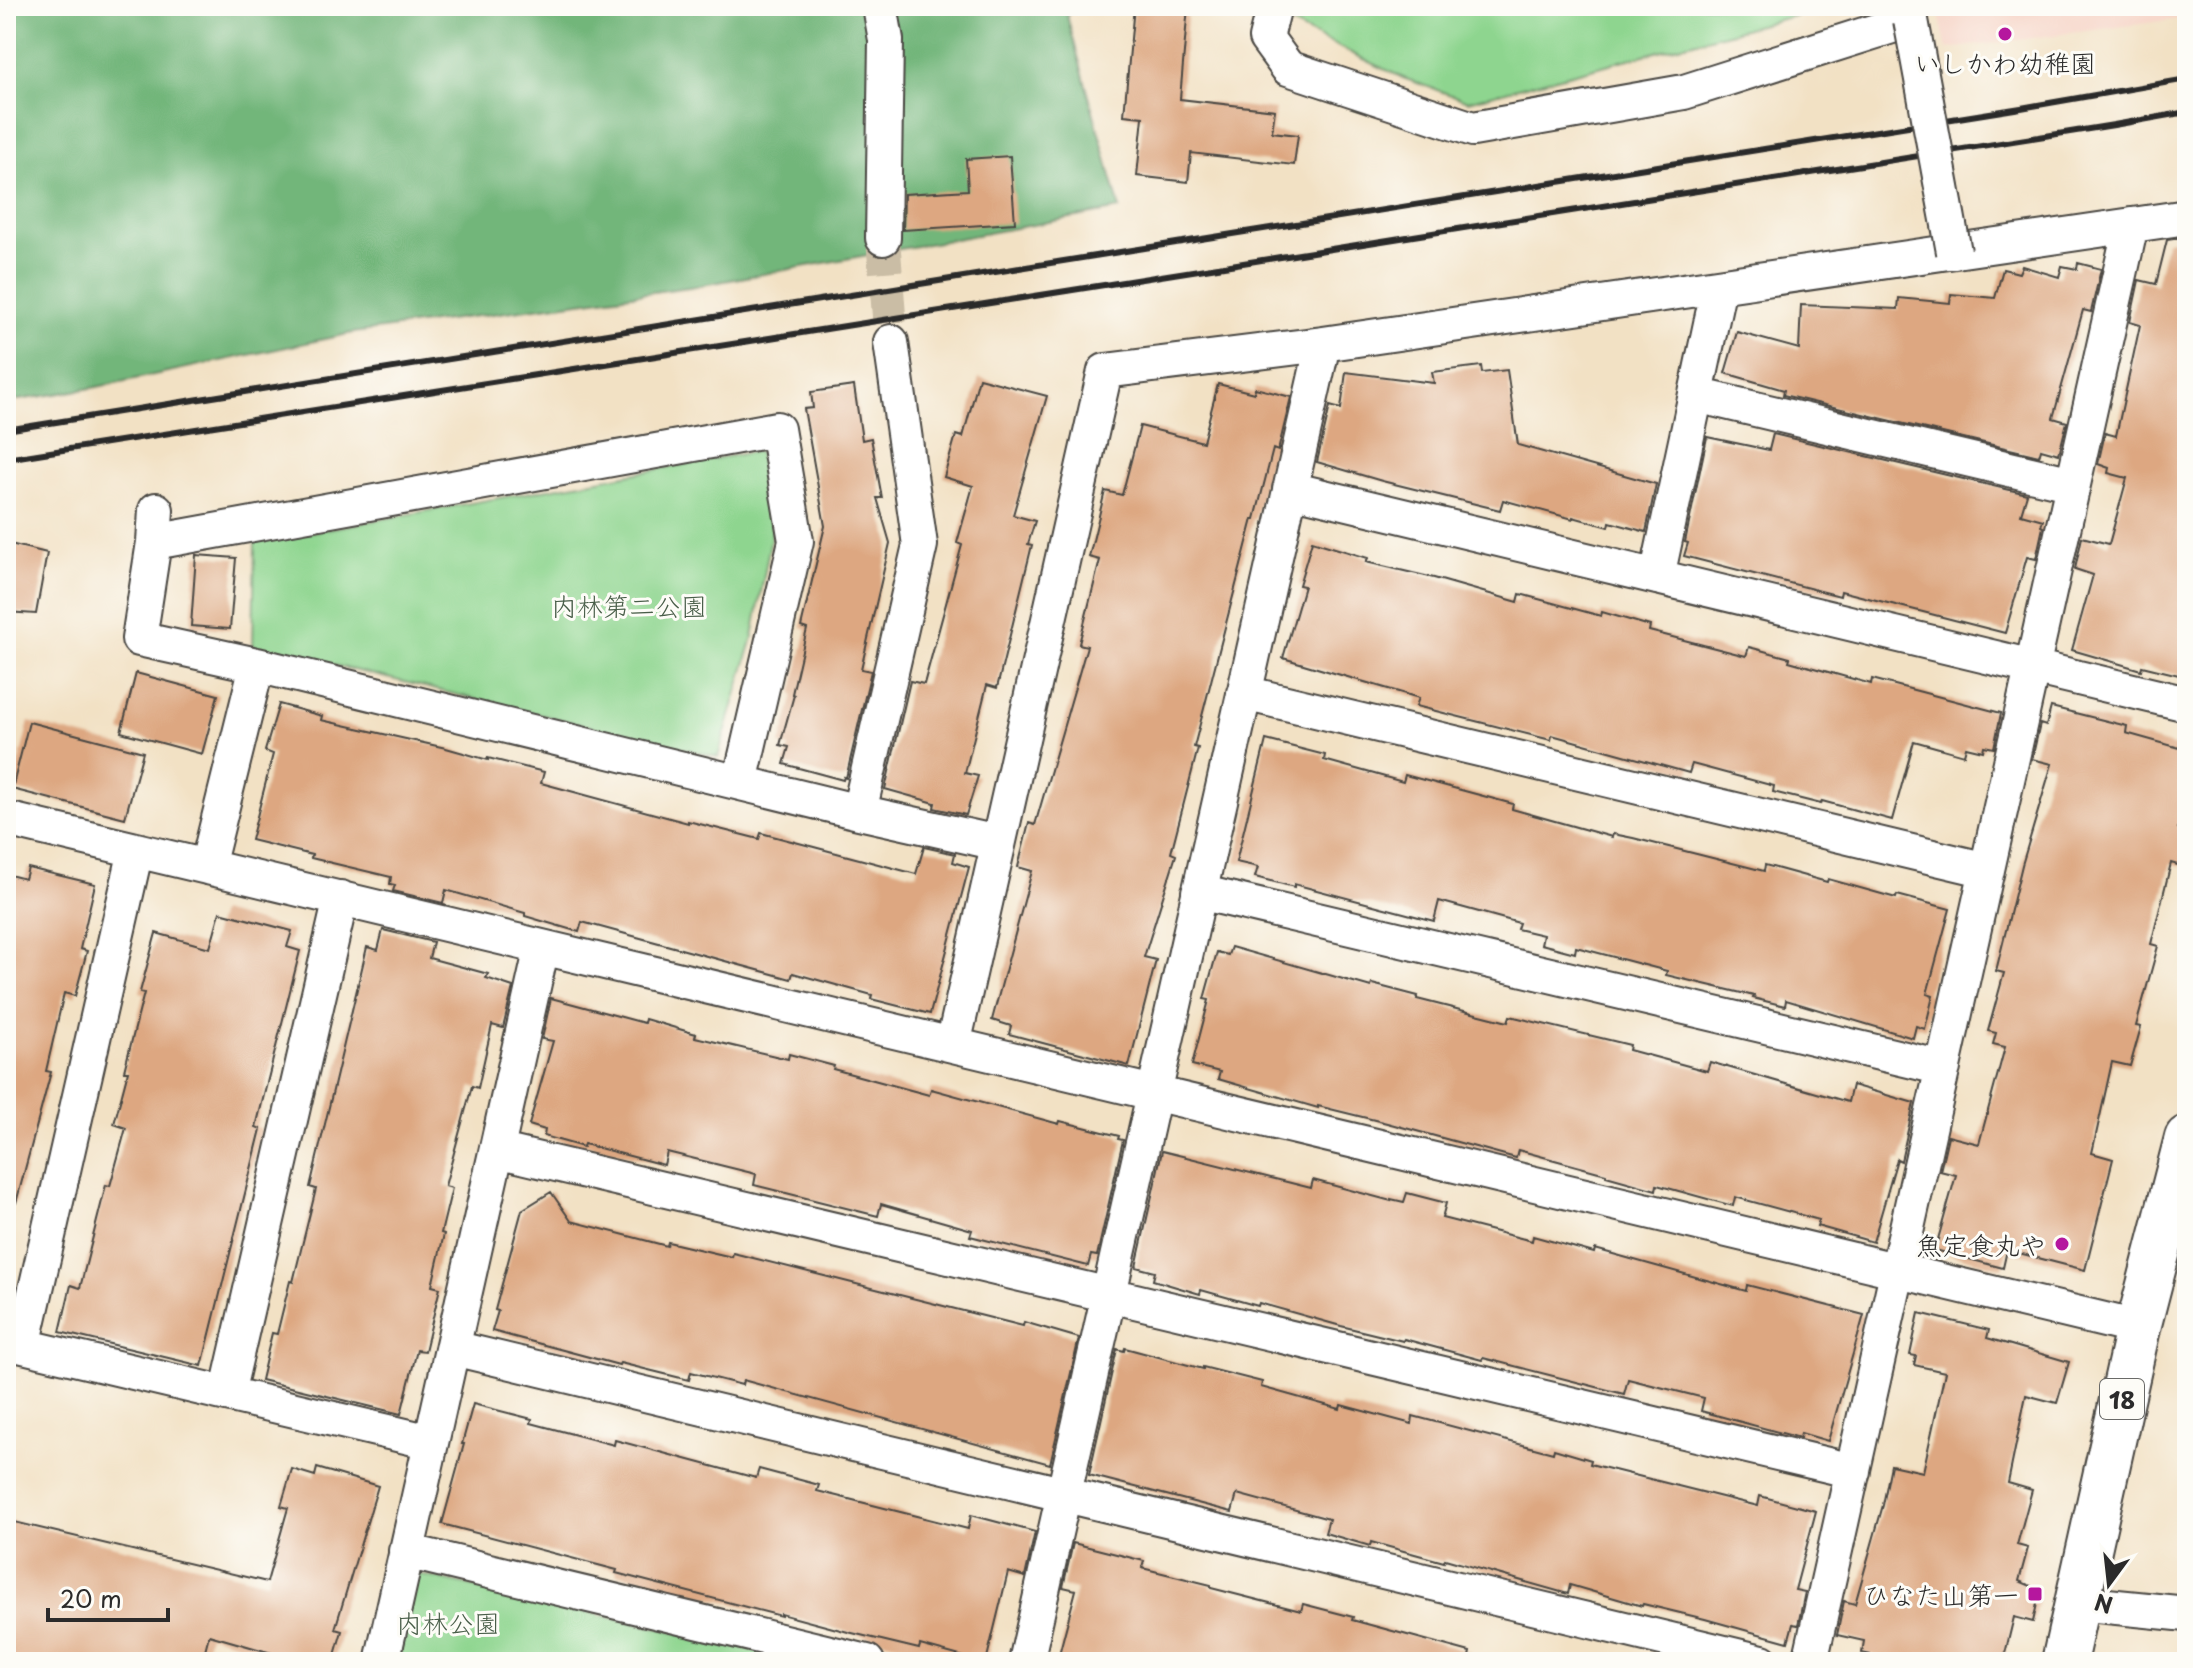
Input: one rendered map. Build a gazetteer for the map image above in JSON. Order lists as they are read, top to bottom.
{
  "streets": {
    "main road": ["18"]
  },
  "parks": ["内林第二公園", "内林公園"],
  "places": {
    "other": ["いしかわ幼稚園", "魚定食丸や"],
    "transit": ["ひなた山第一"]
  },
  "scale_bar": "20 m",
  "north": "bottom"
}
